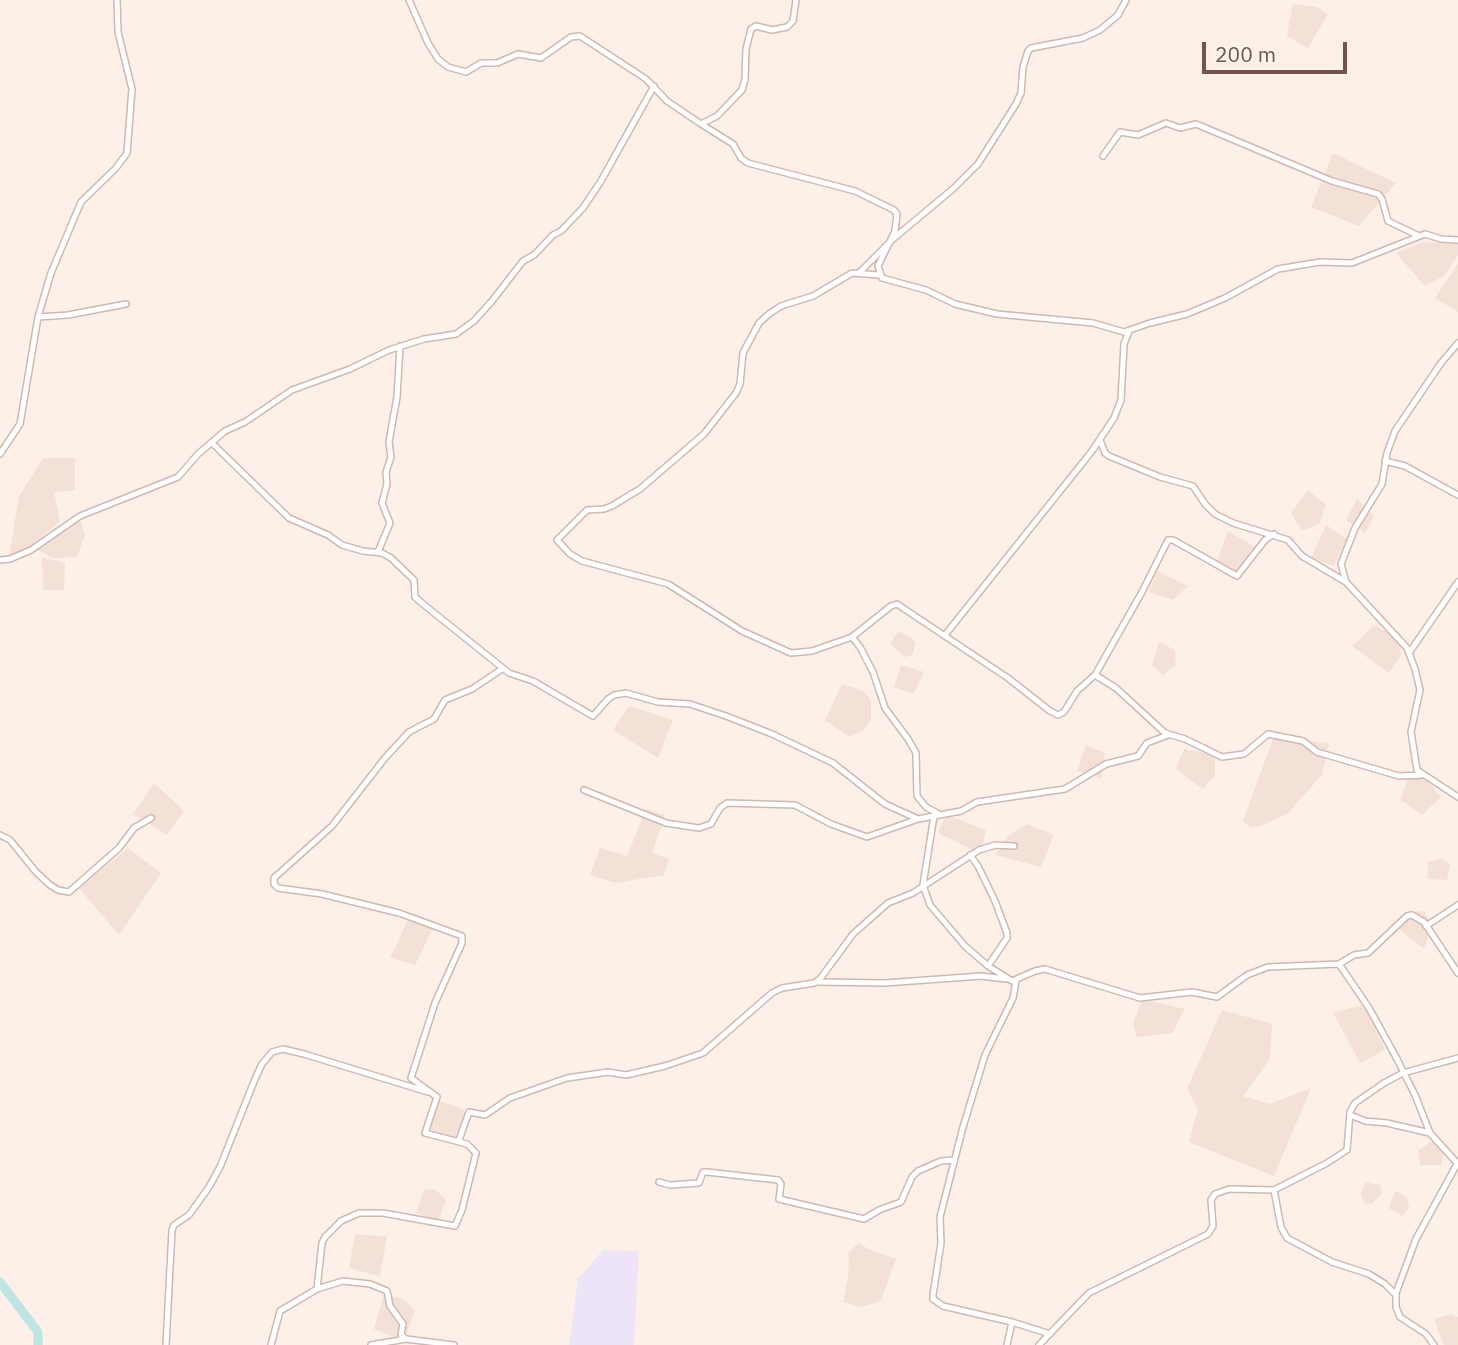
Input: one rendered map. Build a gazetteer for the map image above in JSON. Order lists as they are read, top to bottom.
{
  "scale_bar": "200 m"
}
